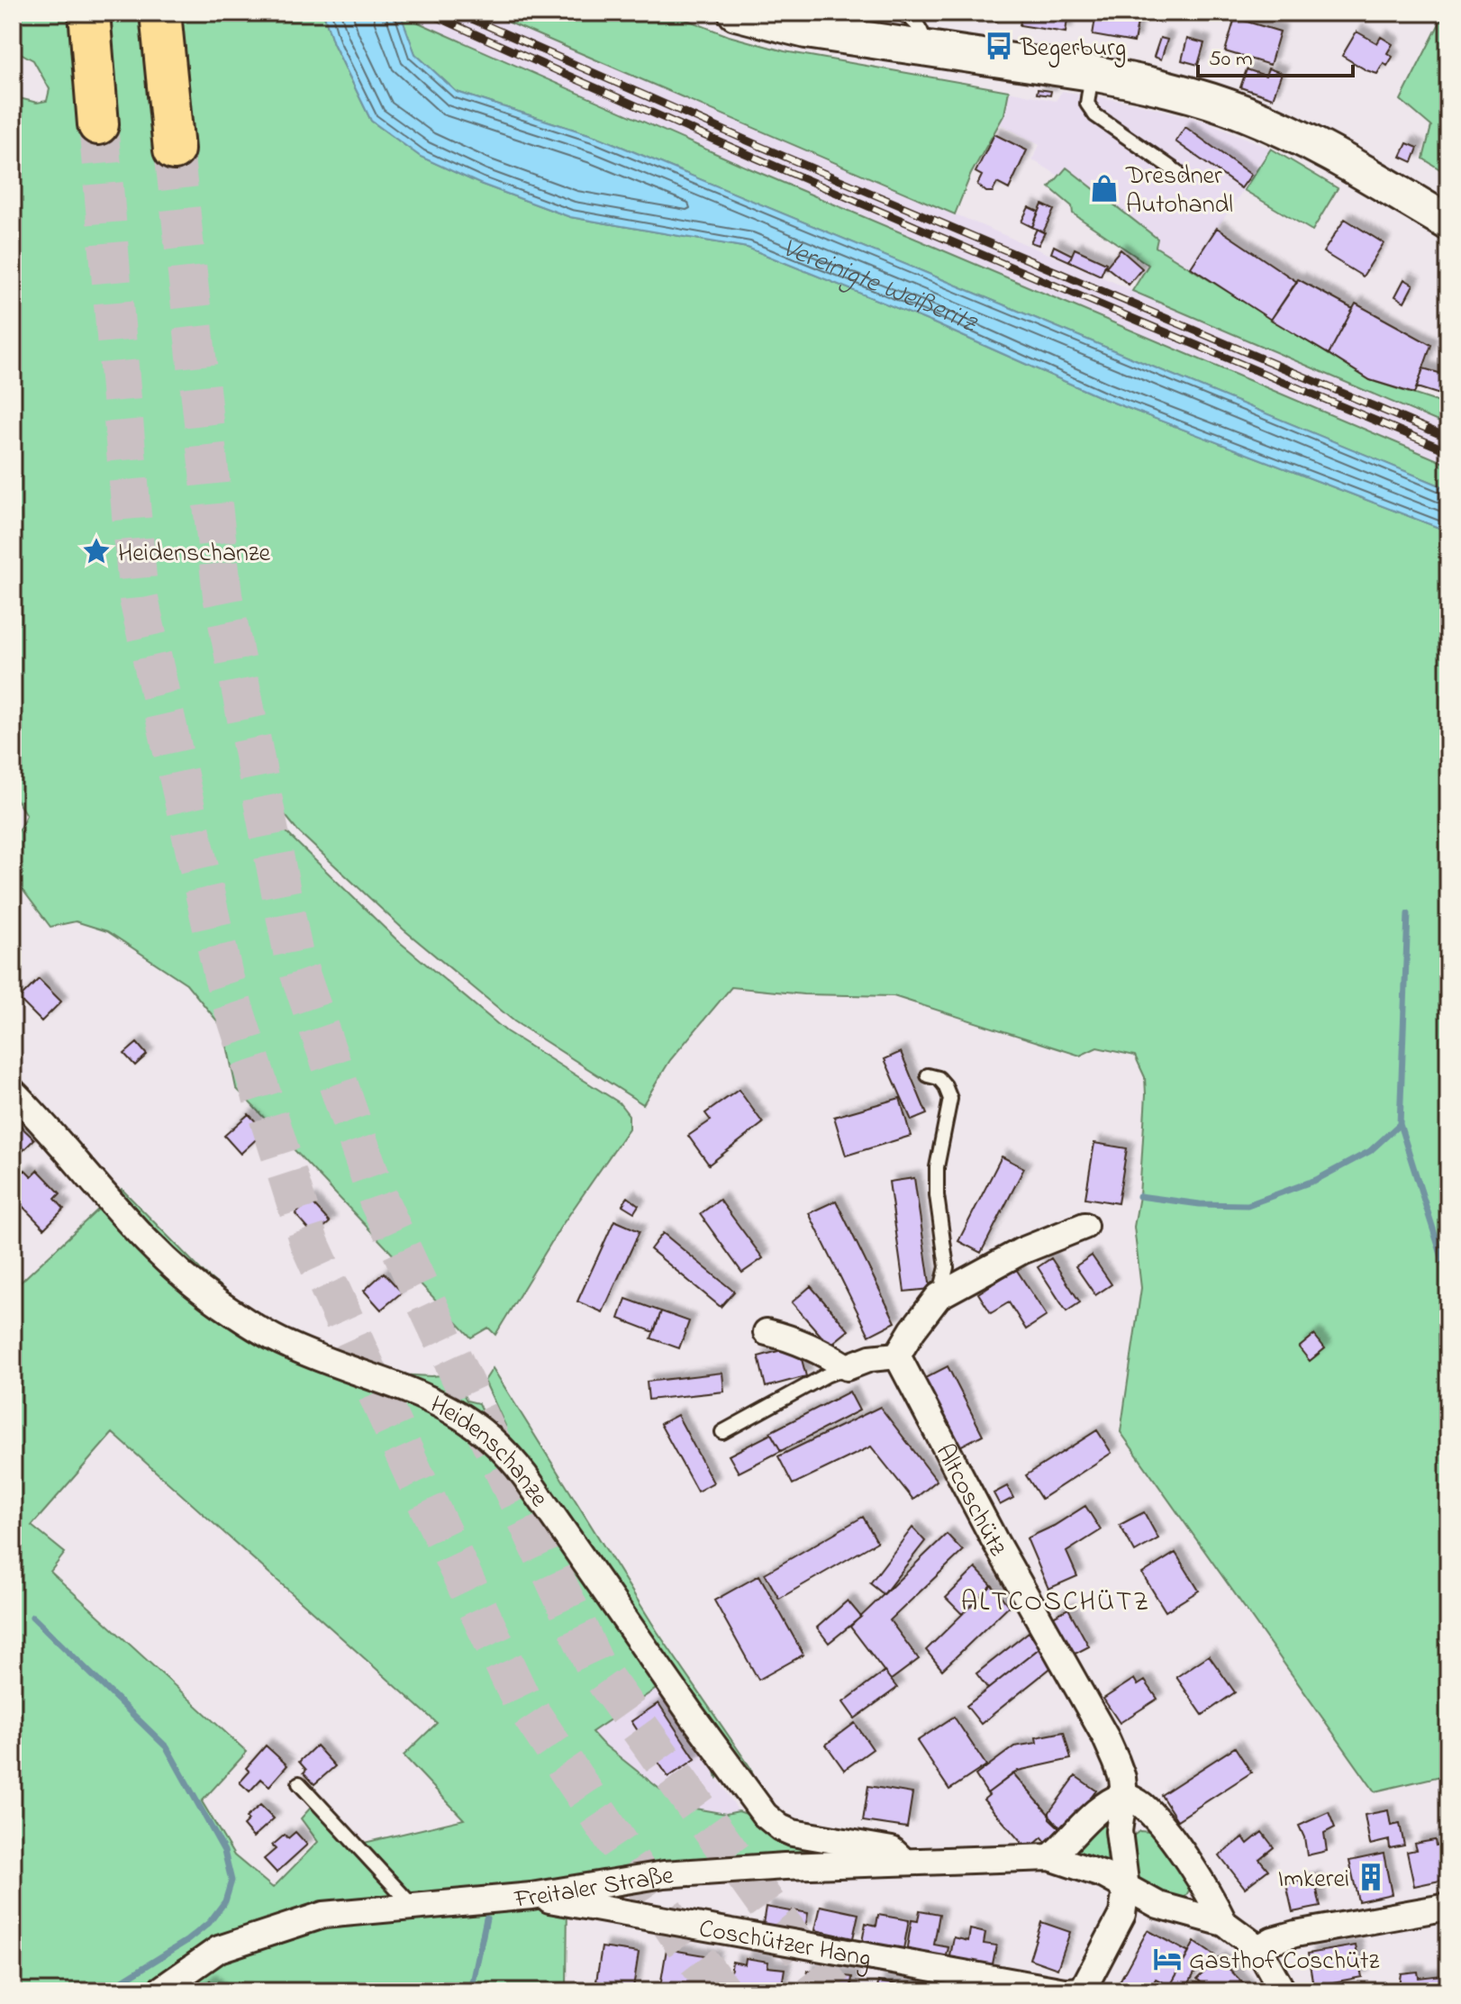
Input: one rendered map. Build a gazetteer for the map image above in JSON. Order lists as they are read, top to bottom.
{
  "streets": {
    "street": [
      "Heidenschanze",
      "Altcoschütz",
      "Freitaler Straße",
      "Coschützer Hang"
    ]
  },
  "crossings": [
    ["Heidenschanze", "Freitaler Straße"],
    ["Freitaler Straße", "Coschützer Hang"]
  ],
  "districts": ["ALTCOSCHÜTZ"],
  "water": ["Vereinigte Weißeritz"],
  "places": {
    "bus stop": ["Begerburg"],
    "shop": ["Dresdner Autohandl"],
    "place": ["Heidenschanze"],
    "building": ["Imkerei"],
    "hotel": ["Gasthof Coschütz"]
  },
  "scale_bar": "50 m"
}
